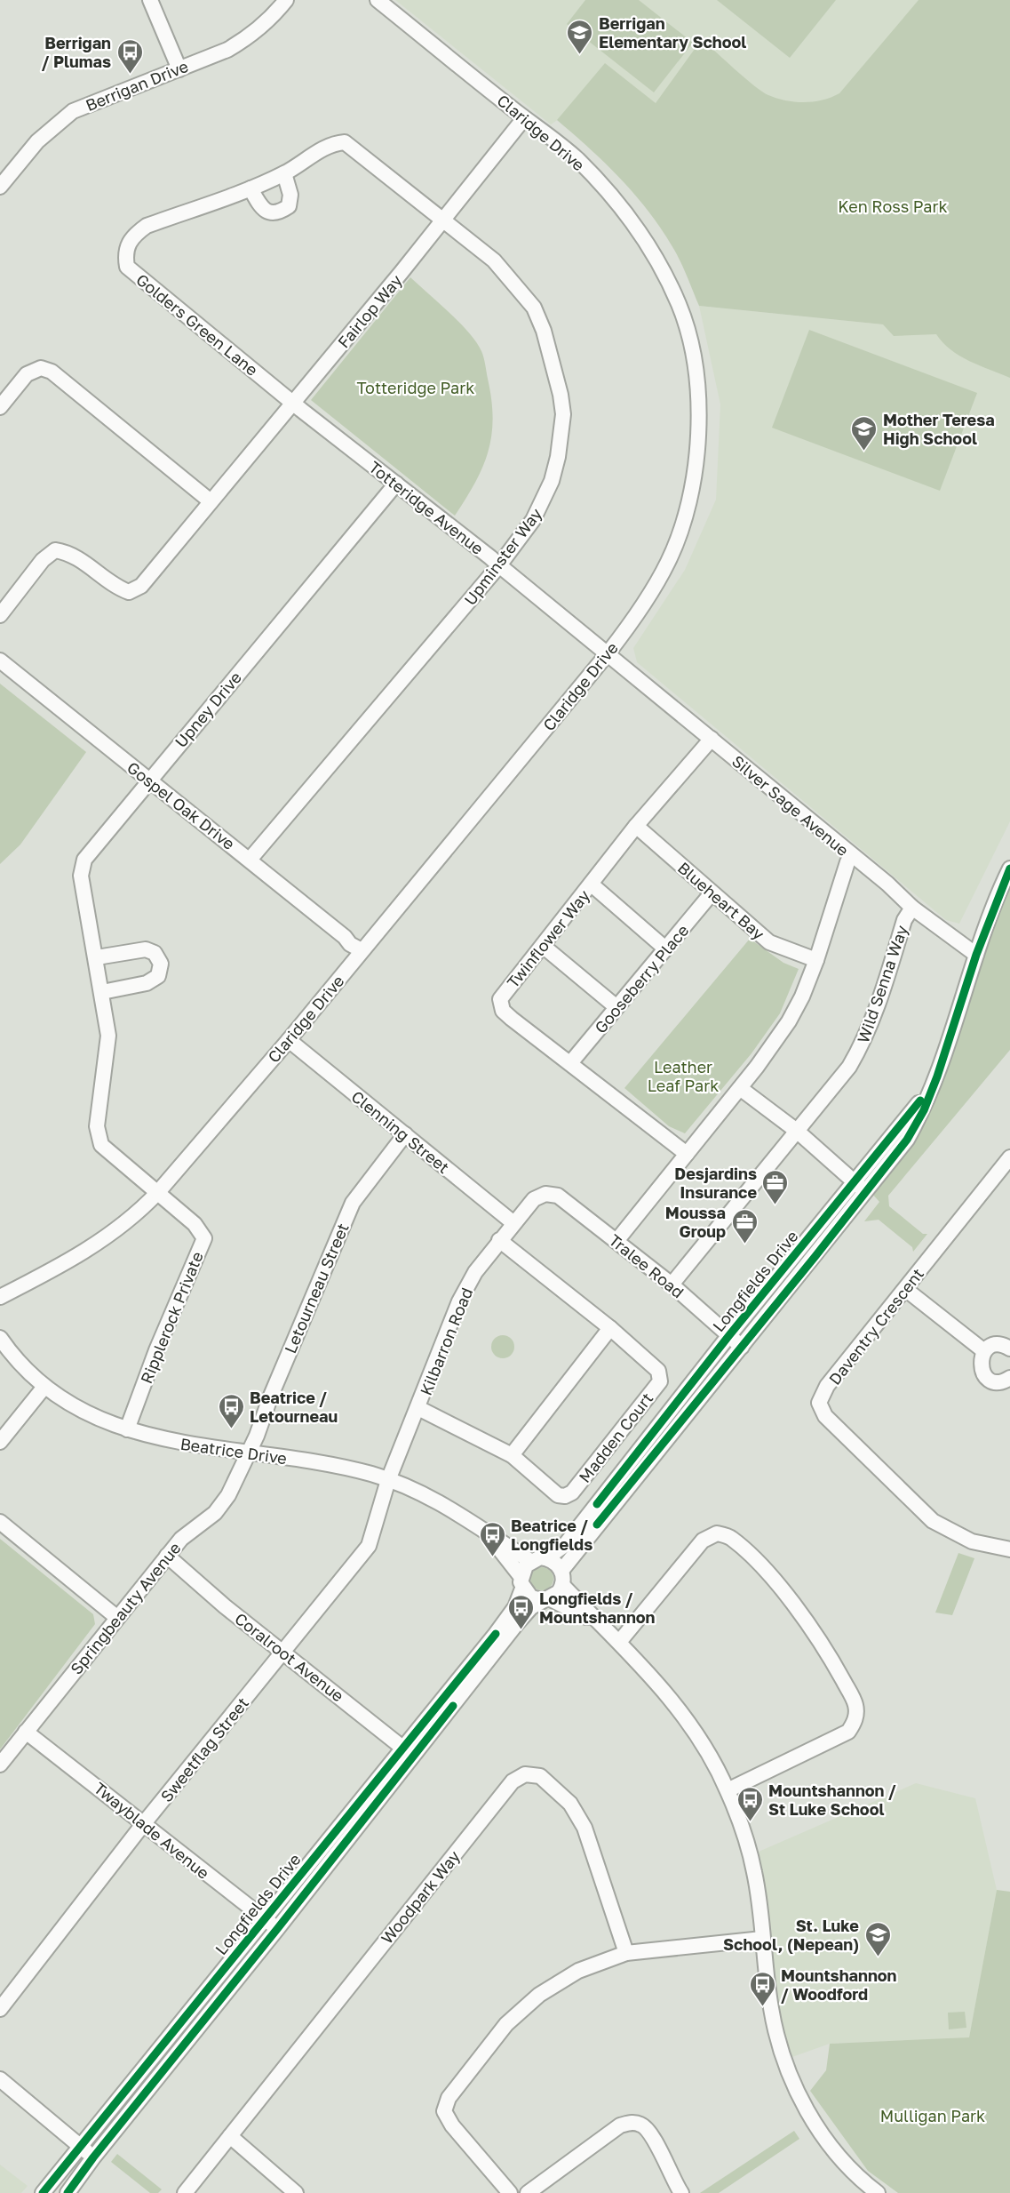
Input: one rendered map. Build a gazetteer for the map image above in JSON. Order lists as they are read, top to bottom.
{
  "streets": {
    "street": [
      "Berrigan Drive",
      "Claridge Drive",
      "Fairlop Way",
      "Golders Green Lane",
      "Totteridge Avenue",
      "Upminster Way",
      "Upney Drive",
      "Gospel Oak Drive",
      "Silver Sage Avenue",
      "Blueheart Bay",
      "Twinflower Way",
      "Gooseberry Place",
      "Wild Senna Way",
      "Clenning Street",
      "Tralee Road",
      "Longfields Drive",
      "Letourneau Street",
      "Ripplerock Private",
      "Daventry Crescent",
      "Kilbarron Road",
      "Madden Court",
      "Beatrice Drive",
      "Springbeauty Avenue",
      "Coralroot Avenue",
      "Sweetflag Street",
      "Twayblade Avenue",
      "Woodpark Way"
    ]
  },
  "crossings": [
    ["Claridge Drive", "Fairlop Way"],
    ["Claridge Drive", "Totteridge Avenue"],
    ["Claridge Drive", "Upney Drive"],
    ["Claridge Drive", "Gospel Oak Drive"],
    ["Claridge Drive", "Silver Sage Avenue"],
    ["Claridge Drive", "Clenning Street"],
    ["Claridge Drive", "Ripplerock Private"],
    ["Fairlop Way", "Golders Green Lane"],
    ["Fairlop Way", "Totteridge Avenue"],
    ["Fairlop Way", "Upminster Way"],
    ["Golders Green Lane", "Totteridge Avenue"],
    ["Golders Green Lane", "Upminster Way"],
    ["Totteridge Avenue", "Upminster Way"],
    ["Totteridge Avenue", "Upney Drive"],
    ["Totteridge Avenue", "Silver Sage Avenue"],
    ["Upminster Way", "Gospel Oak Drive"],
    ["Upney Drive", "Gospel Oak Drive"],
    ["Upney Drive", "Ripplerock Private"],
    ["Silver Sage Avenue", "Twinflower Way"],
    ["Silver Sage Avenue", "Wild Senna Way"],
    ["Silver Sage Avenue", "Longfields Drive"],
    ["Blueheart Bay", "Twinflower Way"],
    ["Blueheart Bay", "Gooseberry Place"],
    ["Twinflower Way", "Gooseberry Place"],
    ["Wild Senna Way", "Tralee Road"],
    ["Clenning Street", "Letourneau Street"],
    ["Clenning Street", "Kilbarron Road"],
    ["Tralee Road", "Longfields Drive"],
    ["Tralee Road", "Kilbarron Road"],
    ["Longfields Drive", "Beatrice Drive"],
    ["Longfields Drive", "Coralroot Avenue"],
    ["Longfields Drive", "Twayblade Avenue"],
    ["Letourneau Street", "Beatrice Drive"],
    ["Letourneau Street", "Springbeauty Avenue"],
    ["Ripplerock Private", "Beatrice Drive"],
    ["Kilbarron Road", "Madden Court"],
    ["Kilbarron Road", "Beatrice Drive"],
    ["Kilbarron Road", "Sweetflag Street"],
    ["Beatrice Drive", "Springbeauty Avenue"],
    ["Beatrice Drive", "Sweetflag Street"],
    ["Springbeauty Avenue", "Coralroot Avenue"],
    ["Springbeauty Avenue", "Twayblade Avenue"],
    ["Coralroot Avenue", "Sweetflag Street"],
    ["Sweetflag Street", "Twayblade Avenue"]
  ],
  "parks": [
    "Ken Ross Park",
    "Totteridge Park",
    "Leather Leaf Park",
    "Mulligan Park"
  ],
  "places": {
    "school or university": ["Berrigan Elementary School", "Mother Teresa High School", "St. Luke School, (Nepean)"],
    "bus stop": [
      "Berrigan / Plumas",
      "Beatrice / Letourneau",
      "Beatrice / Longfields",
      "Longfields / Mountshannon",
      "Mountshannon / St Luke School",
      "Mountshannon / Woodford"
    ],
    "office": ["Desjardins Insurance", "Moussa Group"]
  }
}
